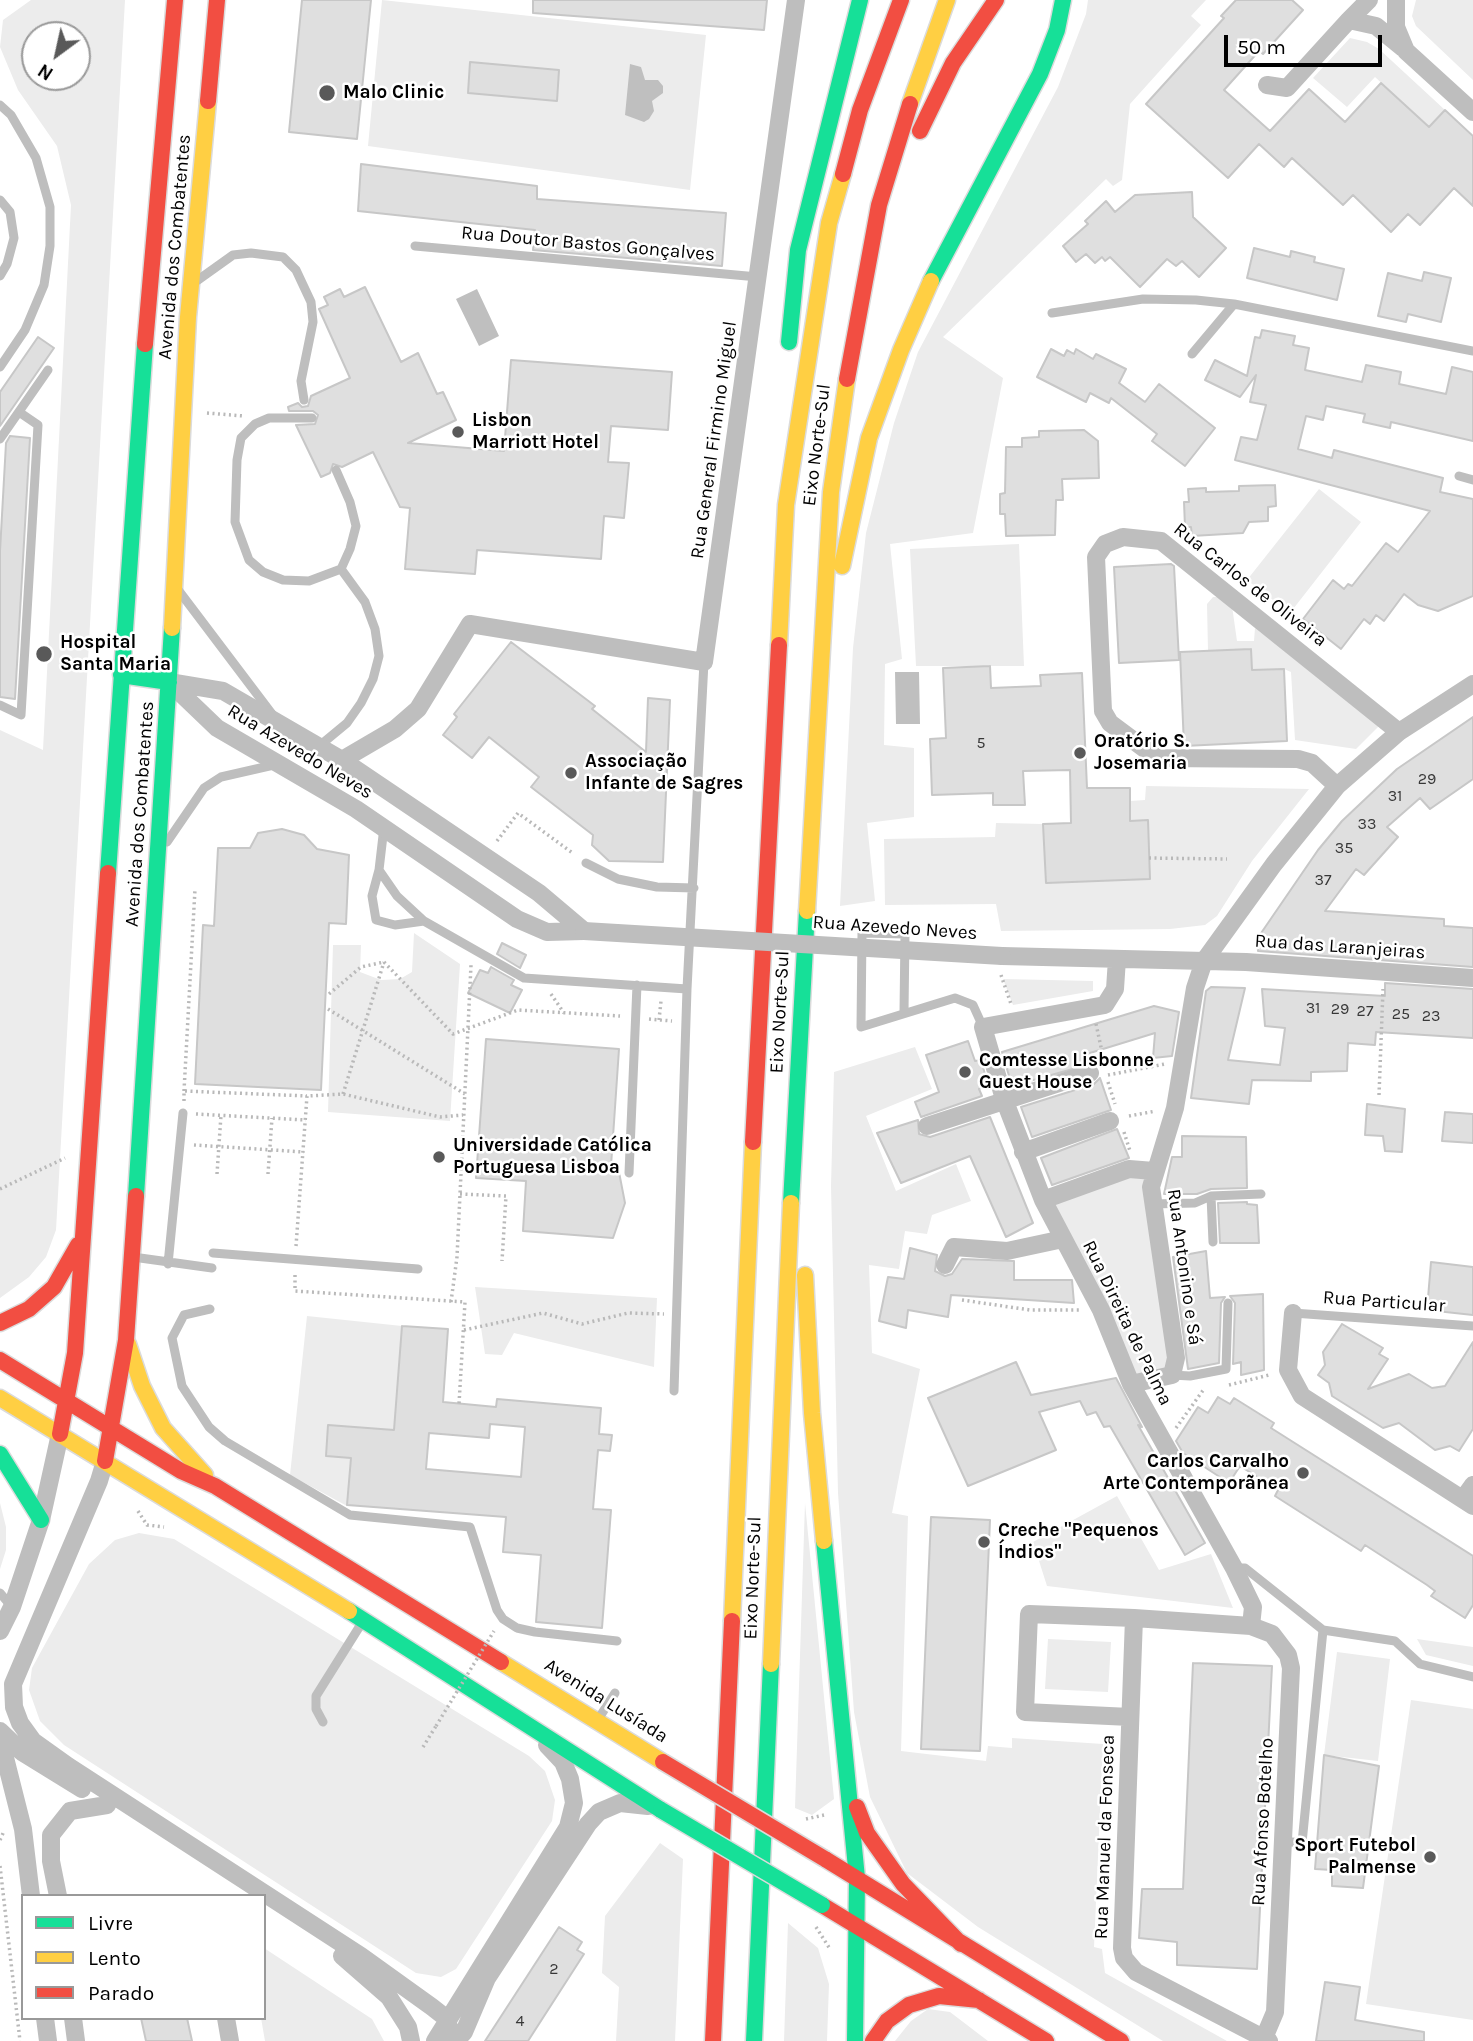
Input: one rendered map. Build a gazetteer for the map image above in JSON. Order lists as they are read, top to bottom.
{
  "streets": {
    "main road": ["Avenida dos Combatentes", "Eixo Norte-Sul", "Avenida Lusíada"],
    "street": [
      "Rua General Firmino Miguel",
      "Rua Carlos de Oliveira",
      "Rua Azevedo Neves",
      "Rua das Laranjeiras",
      "Rua Antonino e Sá",
      "Rua Direita de Palma",
      "Rua Afonso Botelho",
      "Rua Manuel da Fonseca"
    ],
    "lane": ["Rua Doutor Bastos Gonçalves", "Rua Particular"]
  },
  "crossings": [
    ["Rua Doutor Bastos Gonçalves", "Rua General Firmino Miguel"],
    ["Avenida dos Combatentes", "Rua Azevedo Neves"],
    ["Avenida dos Combatentes", "Avenida Lusíada"],
    ["Rua General Firmino Miguel", "Rua Azevedo Neves"],
    ["Rua Carlos de Oliveira", "Rua Antonino e Sá"],
    ["Rua Azevedo Neves", "Rua das Laranjeiras"],
    ["Rua Azevedo Neves", "Rua Antonino e Sá"],
    ["Rua das Laranjeiras", "Rua Antonino e Sá"],
    ["Rua Direita de Palma", "Rua Afonso Botelho"],
    ["Rua Direita de Palma", "Rua Manuel da Fonseca"],
    ["Rua Afonso Botelho", "Rua Manuel da Fonseca"]
  ],
  "places": [
    "Malo Clinic",
    "Lisbon Marriott Hotel",
    "Hospital Santa Maria",
    "Oratório S. Josemaria",
    "Associação Infante de Sagres",
    "Comtesse Lisbonne Guest House",
    "Universidade Católica Portuguesa Lisboa",
    "Carlos Carvalho Arte Contemporãnea",
    "Creche \"Pequenos Índios\"",
    "Sport Futebol Palmense"
  ],
  "house_numbers": [
    "5",
    "29",
    "31",
    "33",
    "35",
    "37",
    "31",
    "29",
    "27",
    "25",
    "23",
    "2",
    "4"
  ],
  "legend": ["Livre", "Lento", "Parado"],
  "scale_bar": "50 m",
  "north": "bottom left"
}
